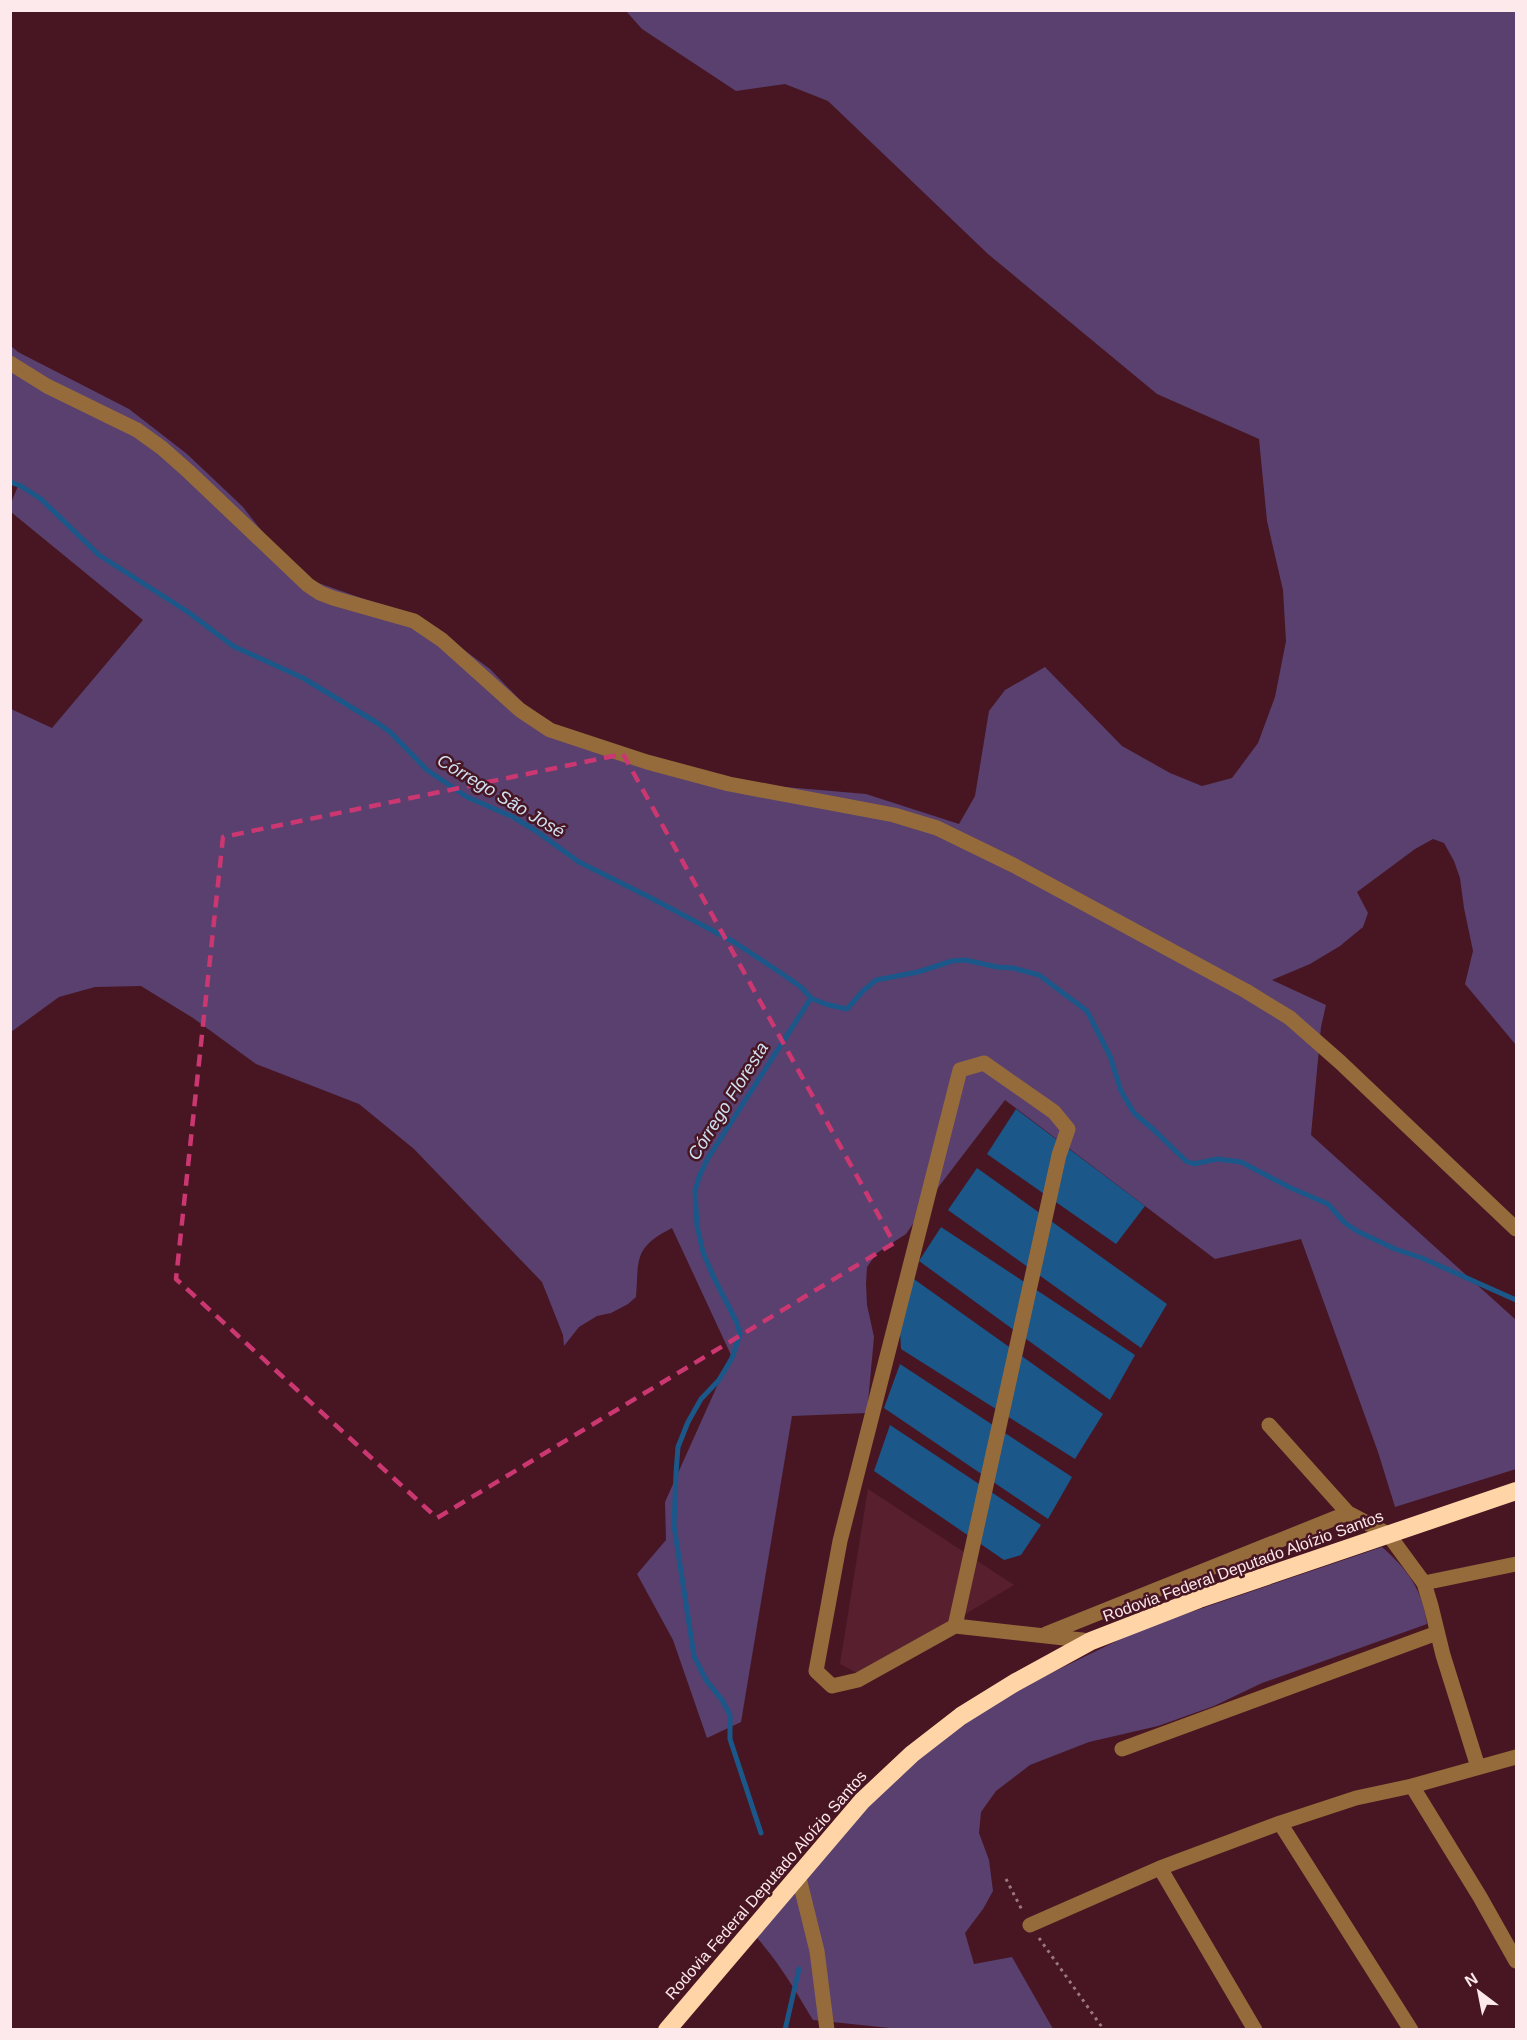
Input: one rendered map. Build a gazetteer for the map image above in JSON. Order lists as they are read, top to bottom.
{
  "streets": {
    "highway": ["Rodovia Federal Deputado Aloízio Santos"]
  },
  "water": ["Córrego São José", "Córrego Floresta"],
  "north": "top left"
}
